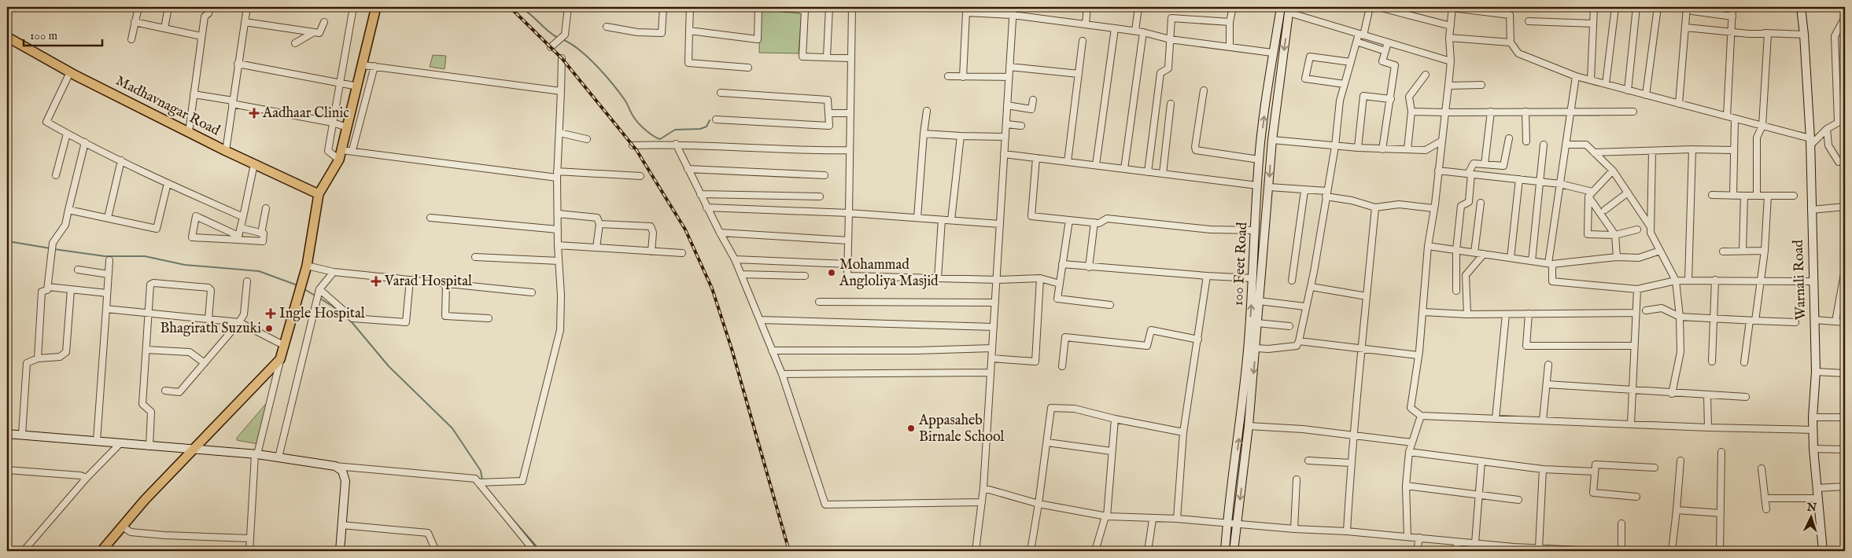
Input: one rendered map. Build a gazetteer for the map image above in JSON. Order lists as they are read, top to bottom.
{
  "streets": {
    "main road": ["Madhavnagar Road", "100 Feet Road", "Warnali Road"]
  },
  "places": {
    "health": ["Aadhaar Clinic", "Varad Hospital", "Ingle Hospital"],
    "other": ["Mohammad Angloliya Masjid", "Bhagirath Suzuki", "Appasaheb Birnale School"]
  },
  "scale_bar": "100 m",
  "north": "top"
}
